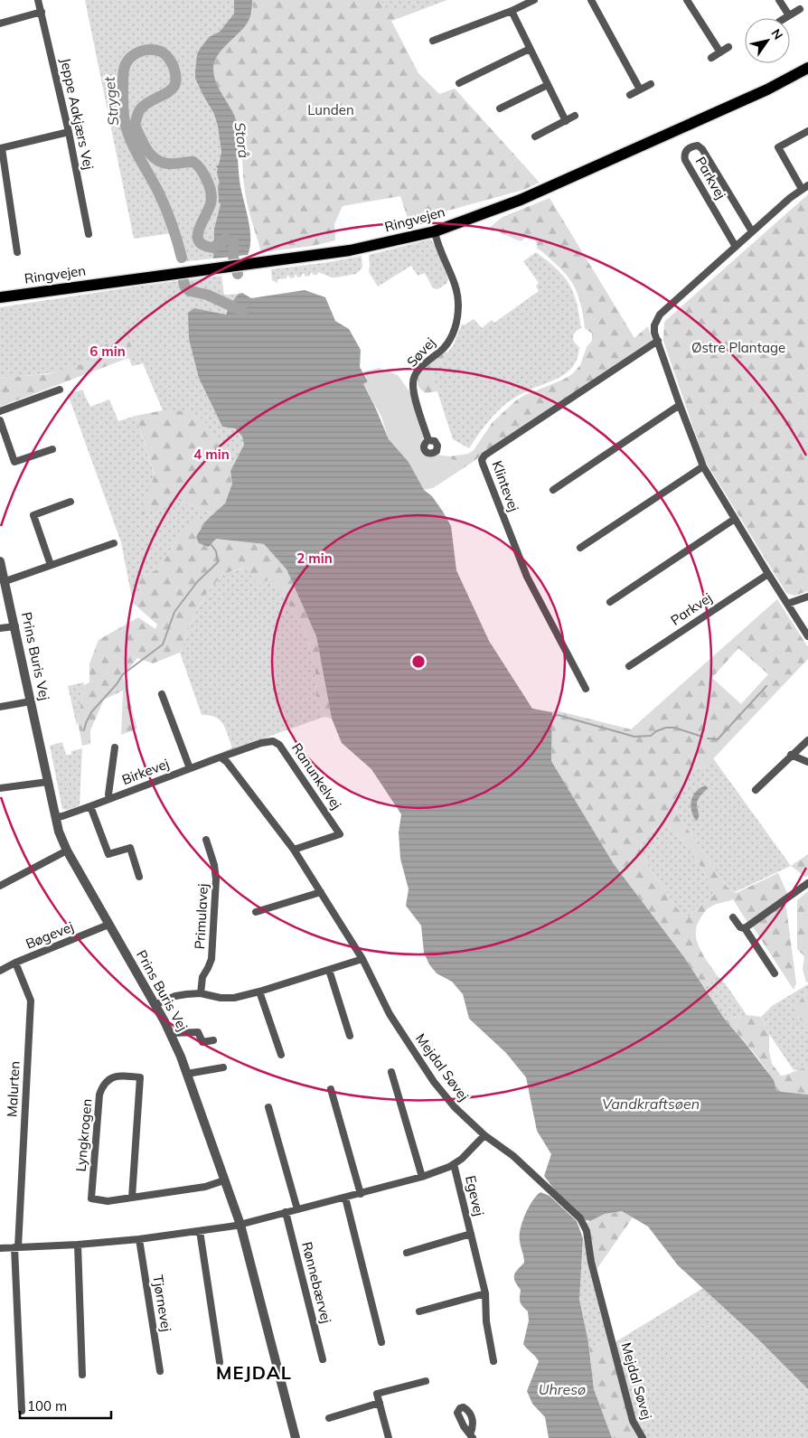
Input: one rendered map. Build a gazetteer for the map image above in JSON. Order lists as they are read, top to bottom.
{
  "streets": {
    "main road": ["Ringvejen"],
    "street": [
      "Jeppe Aakjærs Vej",
      "Parkvej",
      "Søvej",
      "Klintevej",
      "Prins Buris Vej",
      "Birkevej",
      "Ranunkelvej",
      "Primulavej",
      "Bøgevej",
      "Mejdal Søvej",
      "Malurten",
      "Lyngkrogen",
      "Egevej",
      "Rønnebærvej",
      "Tjørnevej"
    ]
  },
  "crossings": [
    ["Ringvejen", "Søvej"],
    ["Prins Buris Vej", "Birkevej"],
    ["Prins Buris Vej", "Bøgevej"],
    ["Prins Buris Vej", "Lyngkrogen"],
    ["Birkevej", "Ranunkelvej"],
    ["Birkevej", "Mejdal Søvej"],
    ["Ranunkelvej", "Mejdal Søvej"],
    ["Bøgevej", "Malurten"]
  ],
  "districts": ["MEJDAL"],
  "water": [
    "Stryget",
    "Storå",
    "Vandkraftsøen",
    "Uhresø"
  ],
  "parks": ["Lunden", "Østre Plantage"],
  "scale_bar": "100 m",
  "north": "top right",
  "rings": ["6 min", "4 min", "2 min"]
}
